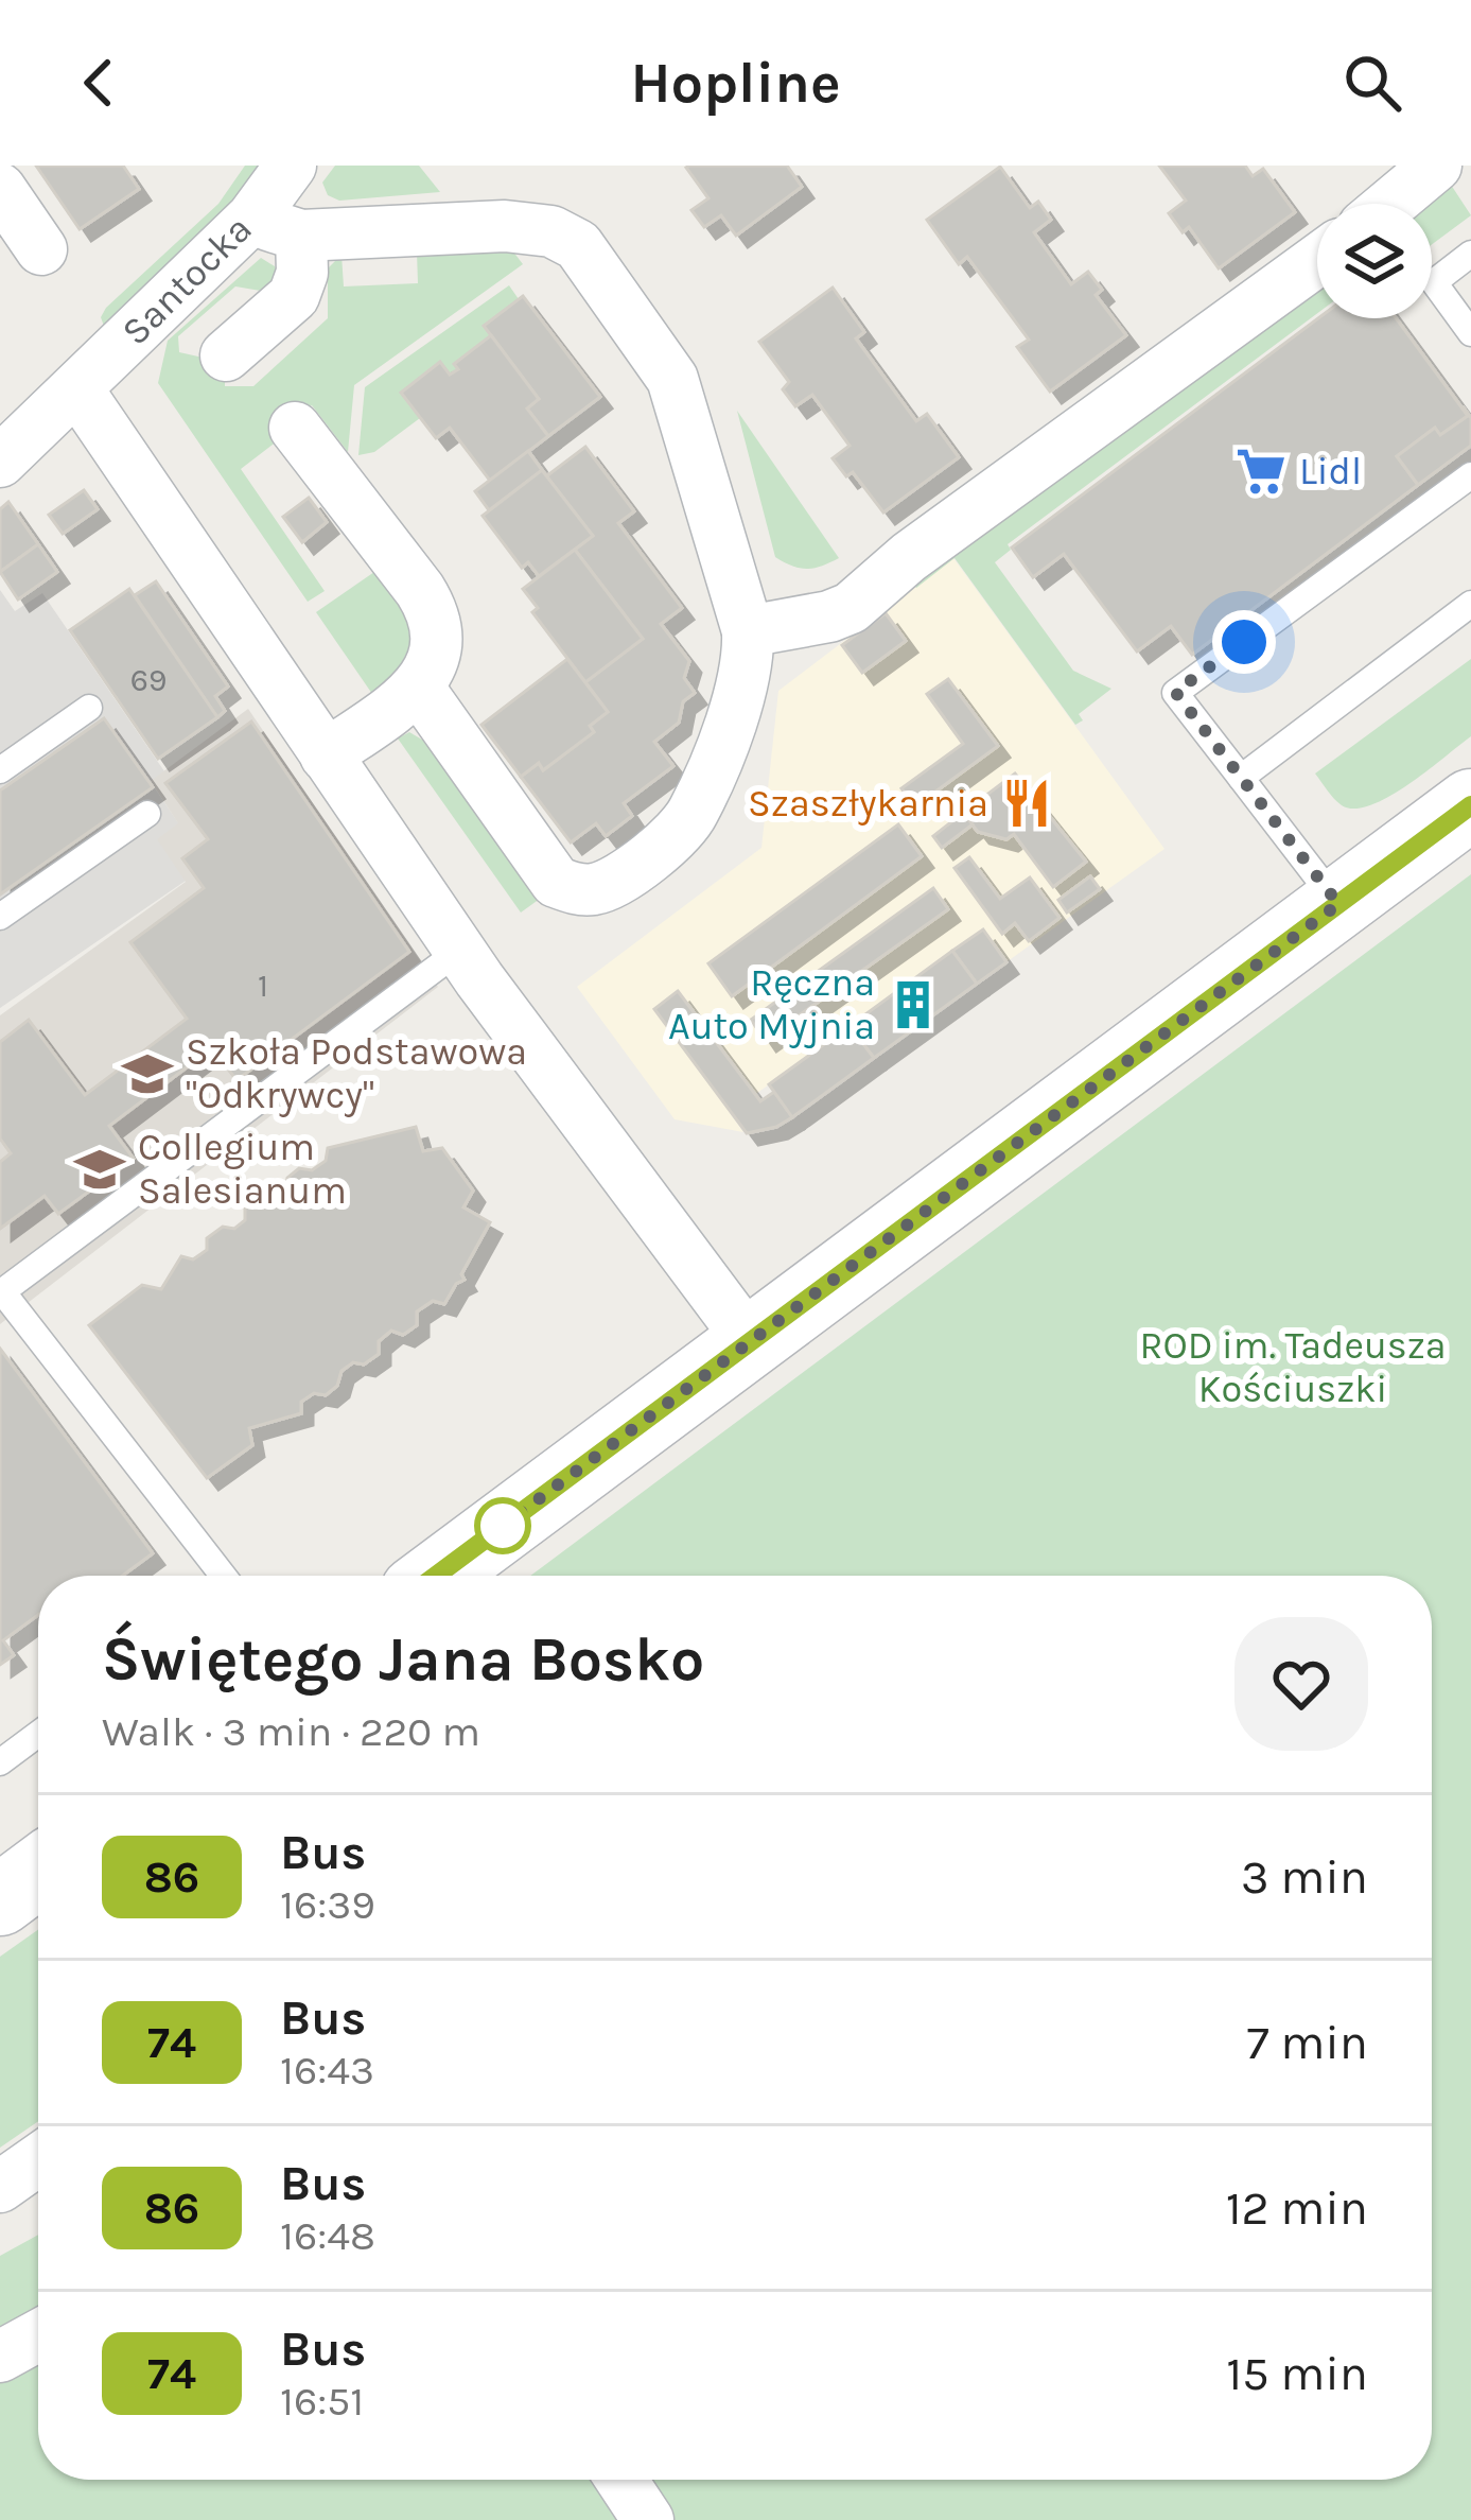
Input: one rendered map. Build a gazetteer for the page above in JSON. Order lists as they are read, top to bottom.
{
  "streets": {
    "street": ["Santocka"]
  },
  "parks": ["ROD im. Tadeusza Kościuszki"],
  "places": {
    "supermarket": ["Lidl"],
    "restaurant": ["Szaszłykarnia"],
    "building": ["Ręczna Auto Myjnia"],
    "school or university": ["Szkoła Podstawowa \"Odkrywcy\"", "Collegium Salesianum"]
  },
  "lines": ["bus line 86"],
  "house_numbers": ["69", "1"],
  "page": {
    "header": "Hopline",
    "heading": ["Świętego Jana Bosko", "Walk · 3 min · 220 m"],
    "list": [
      {
        "mark": "86",
        "name": "Bus",
        "note": "16:39",
        "value": "3 min"
      },
      {
        "mark": "74",
        "name": "Bus",
        "note": "16:43",
        "value": "7 min"
      },
      {
        "mark": "86",
        "name": "Bus",
        "note": "16:48",
        "value": "12 min"
      },
      {
        "mark": "74",
        "name": "Bus",
        "note": "16:51",
        "value": "15 min"
      }
    ]
  }
}
